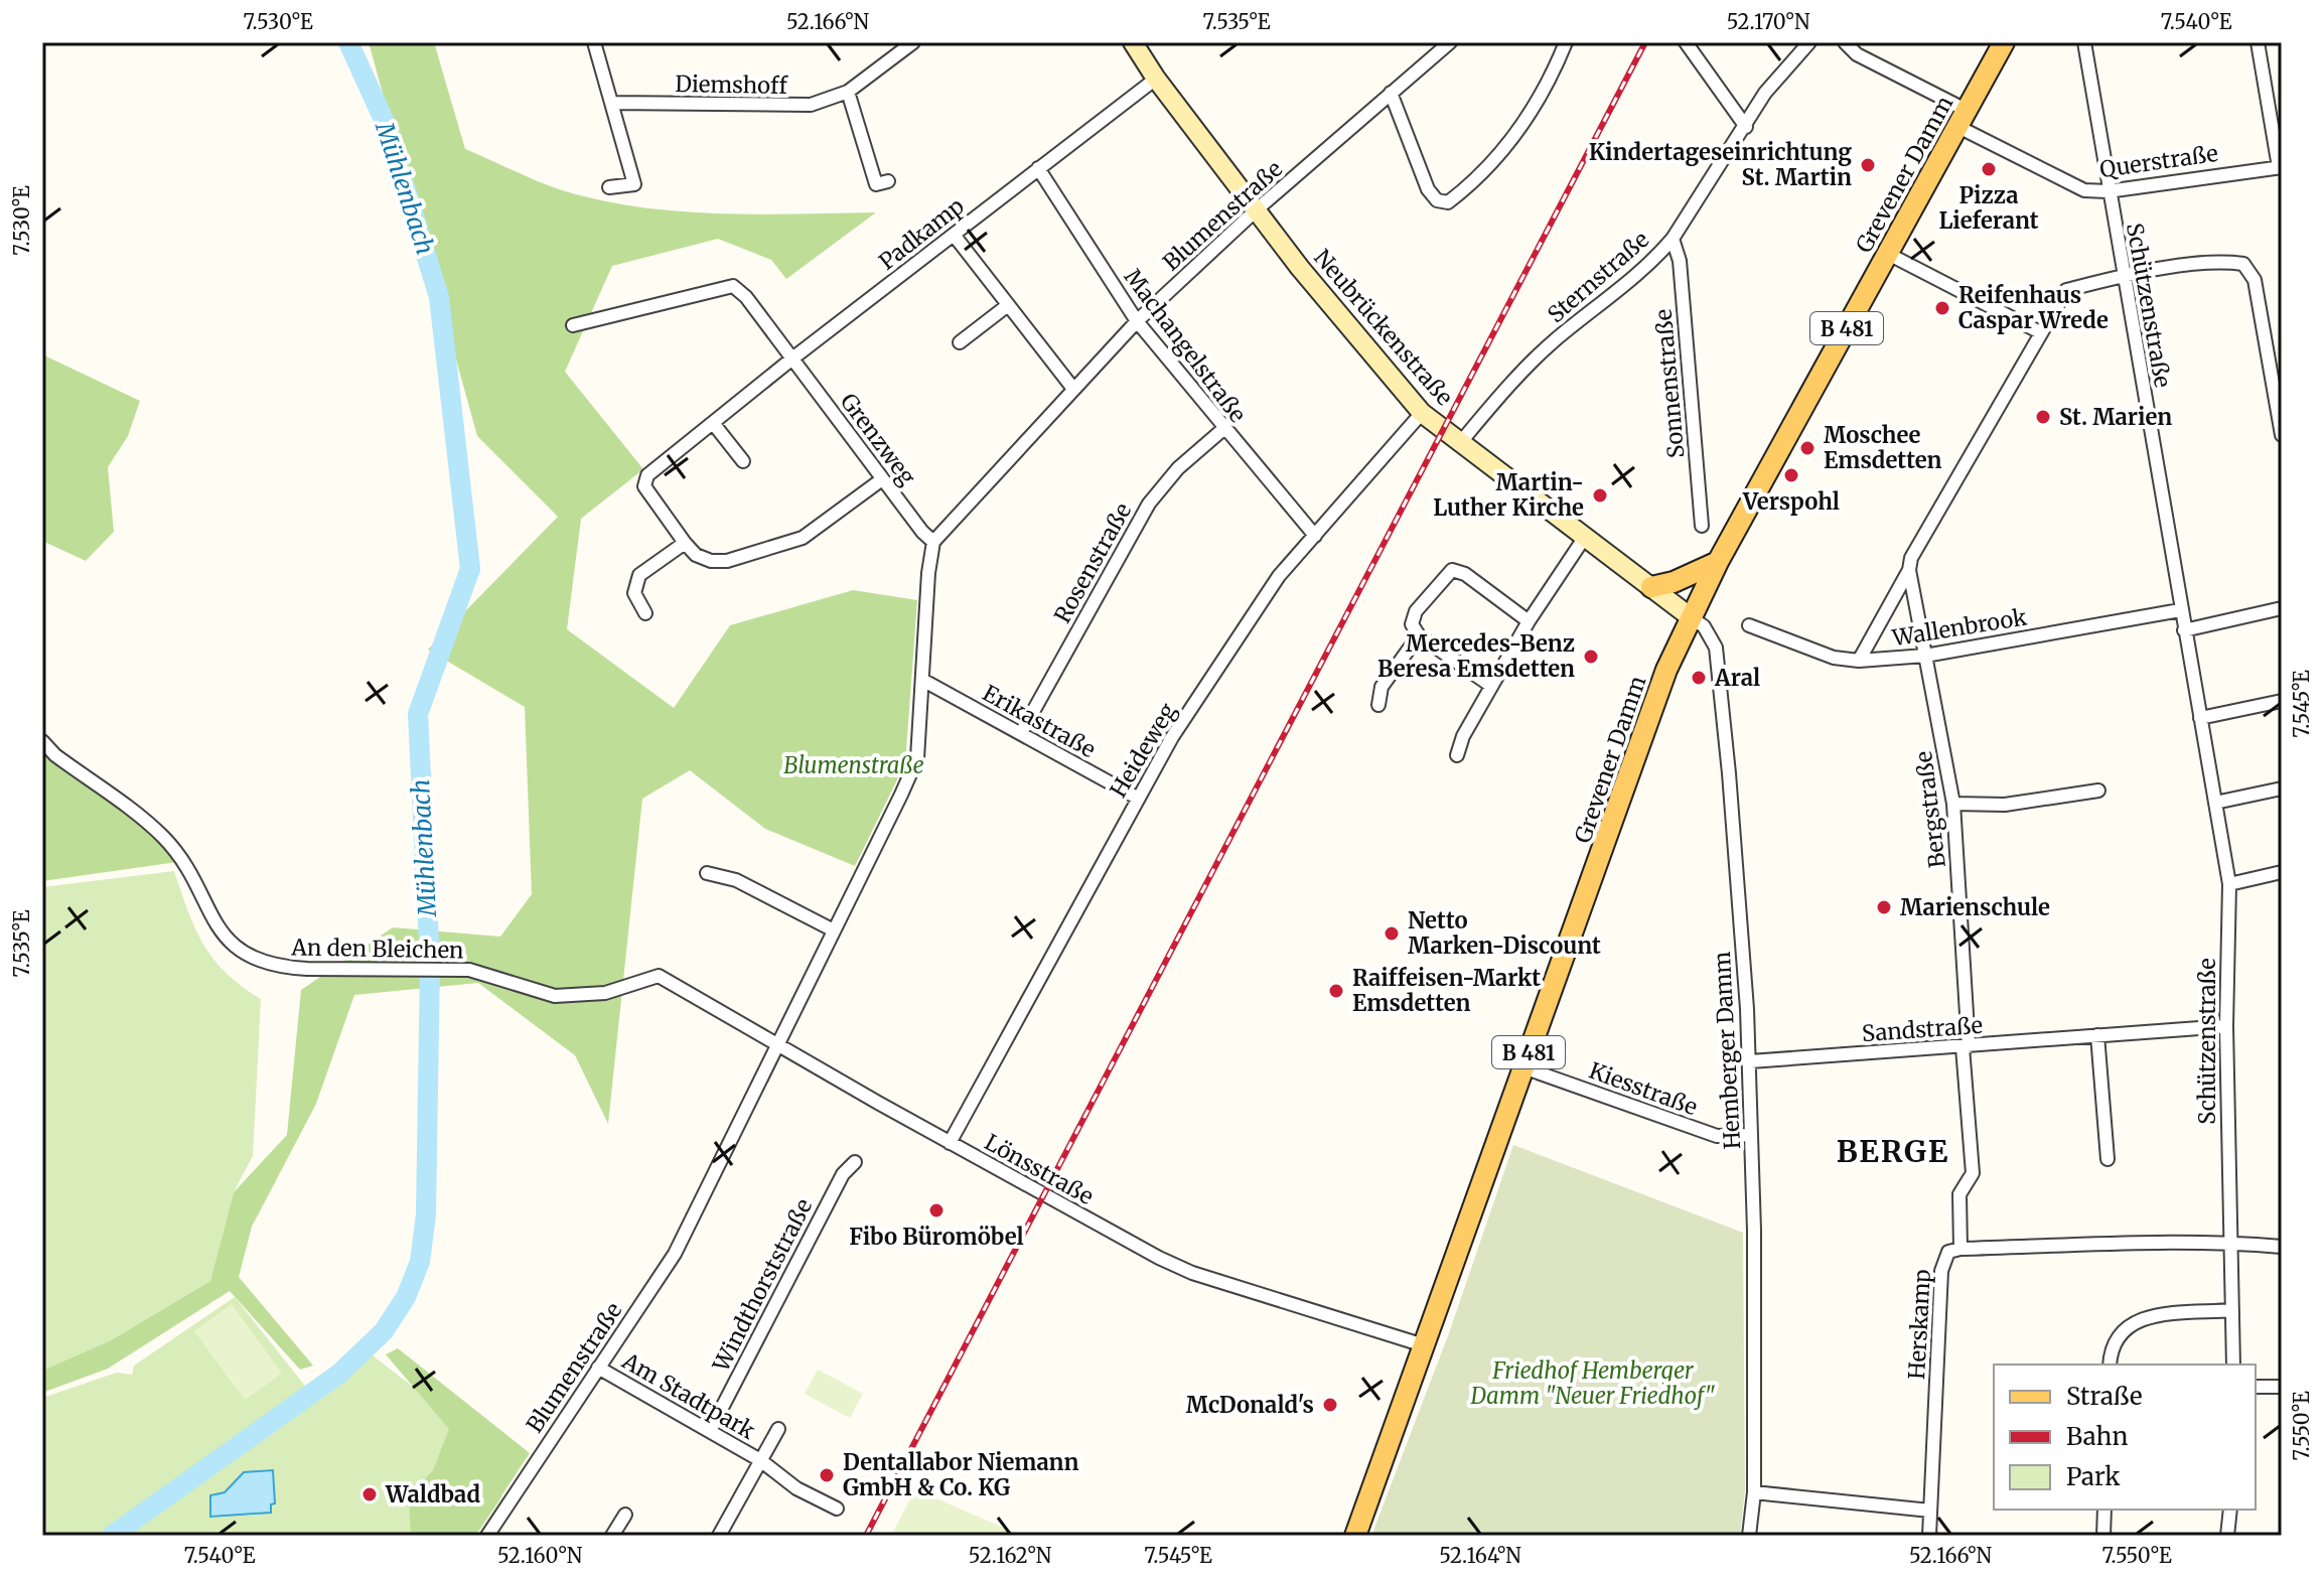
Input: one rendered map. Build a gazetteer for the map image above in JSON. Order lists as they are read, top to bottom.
{
  "streets": {
    "main road": ["Grevener Damm", "B 481"],
    "street": [
      "Diemshoff",
      "Querstraße",
      "Blumenstraße",
      "Padkamp",
      "Sternstraße",
      "Schützenstraße",
      "Neubrückenstraße",
      "Machangelstraße",
      "Sonnenstraße",
      "Grenzweg",
      "Rosenstraße",
      "Wallenbrook",
      "Erikastraße",
      "Heideweg",
      "Bergstraße",
      "An den Bleichen",
      "Sandstraße",
      "Hemberger Damm",
      "Kiesstraße",
      "Lönsstraße",
      "Windthorststraße",
      "Herskamp",
      "Am Stadtpark"
    ]
  },
  "crossings": [
    ["Querstraße", "Grevener Damm"],
    ["Querstraße", "Schützenstraße"],
    ["Grevener Damm", "Neubrückenstraße"],
    ["Grevener Damm", "Hemberger Damm"],
    ["Grevener Damm", "Kiesstraße"],
    ["Grevener Damm", "Lönsstraße"],
    ["Blumenstraße", "Neubrückenstraße"],
    ["Blumenstraße", "Machangelstraße"],
    ["Blumenstraße", "Grenzweg"],
    ["Blumenstraße", "Erikastraße"],
    ["Blumenstraße", "Lönsstraße"],
    ["Blumenstraße", "Am Stadtpark"],
    ["Padkamp", "Neubrückenstraße"],
    ["Padkamp", "Machangelstraße"],
    ["Padkamp", "Grenzweg"],
    ["Sternstraße", "Neubrückenstraße"],
    ["Sternstraße", "Sonnenstraße"],
    ["Schützenstraße", "Wallenbrook"],
    ["Schützenstraße", "Sandstraße"],
    ["Schützenstraße", "Herskamp"],
    ["Neubrückenstraße", "Heideweg"],
    ["Neubrückenstraße", "Hemberger Damm"],
    ["Machangelstraße", "Rosenstraße"],
    ["Machangelstraße", "Heideweg"],
    ["Rosenstraße", "Erikastraße"],
    ["Wallenbrook", "Bergstraße"],
    ["Erikastraße", "Heideweg"],
    ["Heideweg", "Lönsstraße"],
    ["Bergstraße", "Sandstraße"],
    ["Bergstraße", "Herskamp"],
    ["An den Bleichen", "Lönsstraße"],
    ["Sandstraße", "Hemberger Damm"],
    ["Hemberger Damm", "Kiesstraße"],
    ["Windthorststraße", "Am Stadtpark"]
  ],
  "districts": ["BERGE"],
  "water": ["Mühlenbach"],
  "parks": ["Blumenstraße", "Friedhof Hemberger Damm \"Neuer Friedhof\""],
  "places": [
    "Kindertageseinrichtung St. Martin",
    "Pizza Lieferant",
    "Reifenhaus Caspar Wrede",
    "St. Marien",
    "Moschee Emsdetten",
    "Verspohl",
    "Martin- Luther Kirche",
    "Mercedes-Benz Beresa Emsdetten",
    "Aral",
    "Marienschule",
    "Netto Marken-Discount",
    "Raiffeisen-Markt Emsdetten",
    "Fibo Büromöbel",
    "McDonald's",
    "Dentallabor Niemann GmbH & Co. KG",
    "Waldbad"
  ],
  "legend": ["Straße", "Bahn", "Park"],
  "coordinates": [
    "7.530°E",
    "52.166°N",
    "7.535°E",
    "52.170°N",
    "7.540°E",
    "7.545°E",
    "7.550°E",
    "52.160°N",
    "52.162°N",
    "52.164°N"
  ]
}
